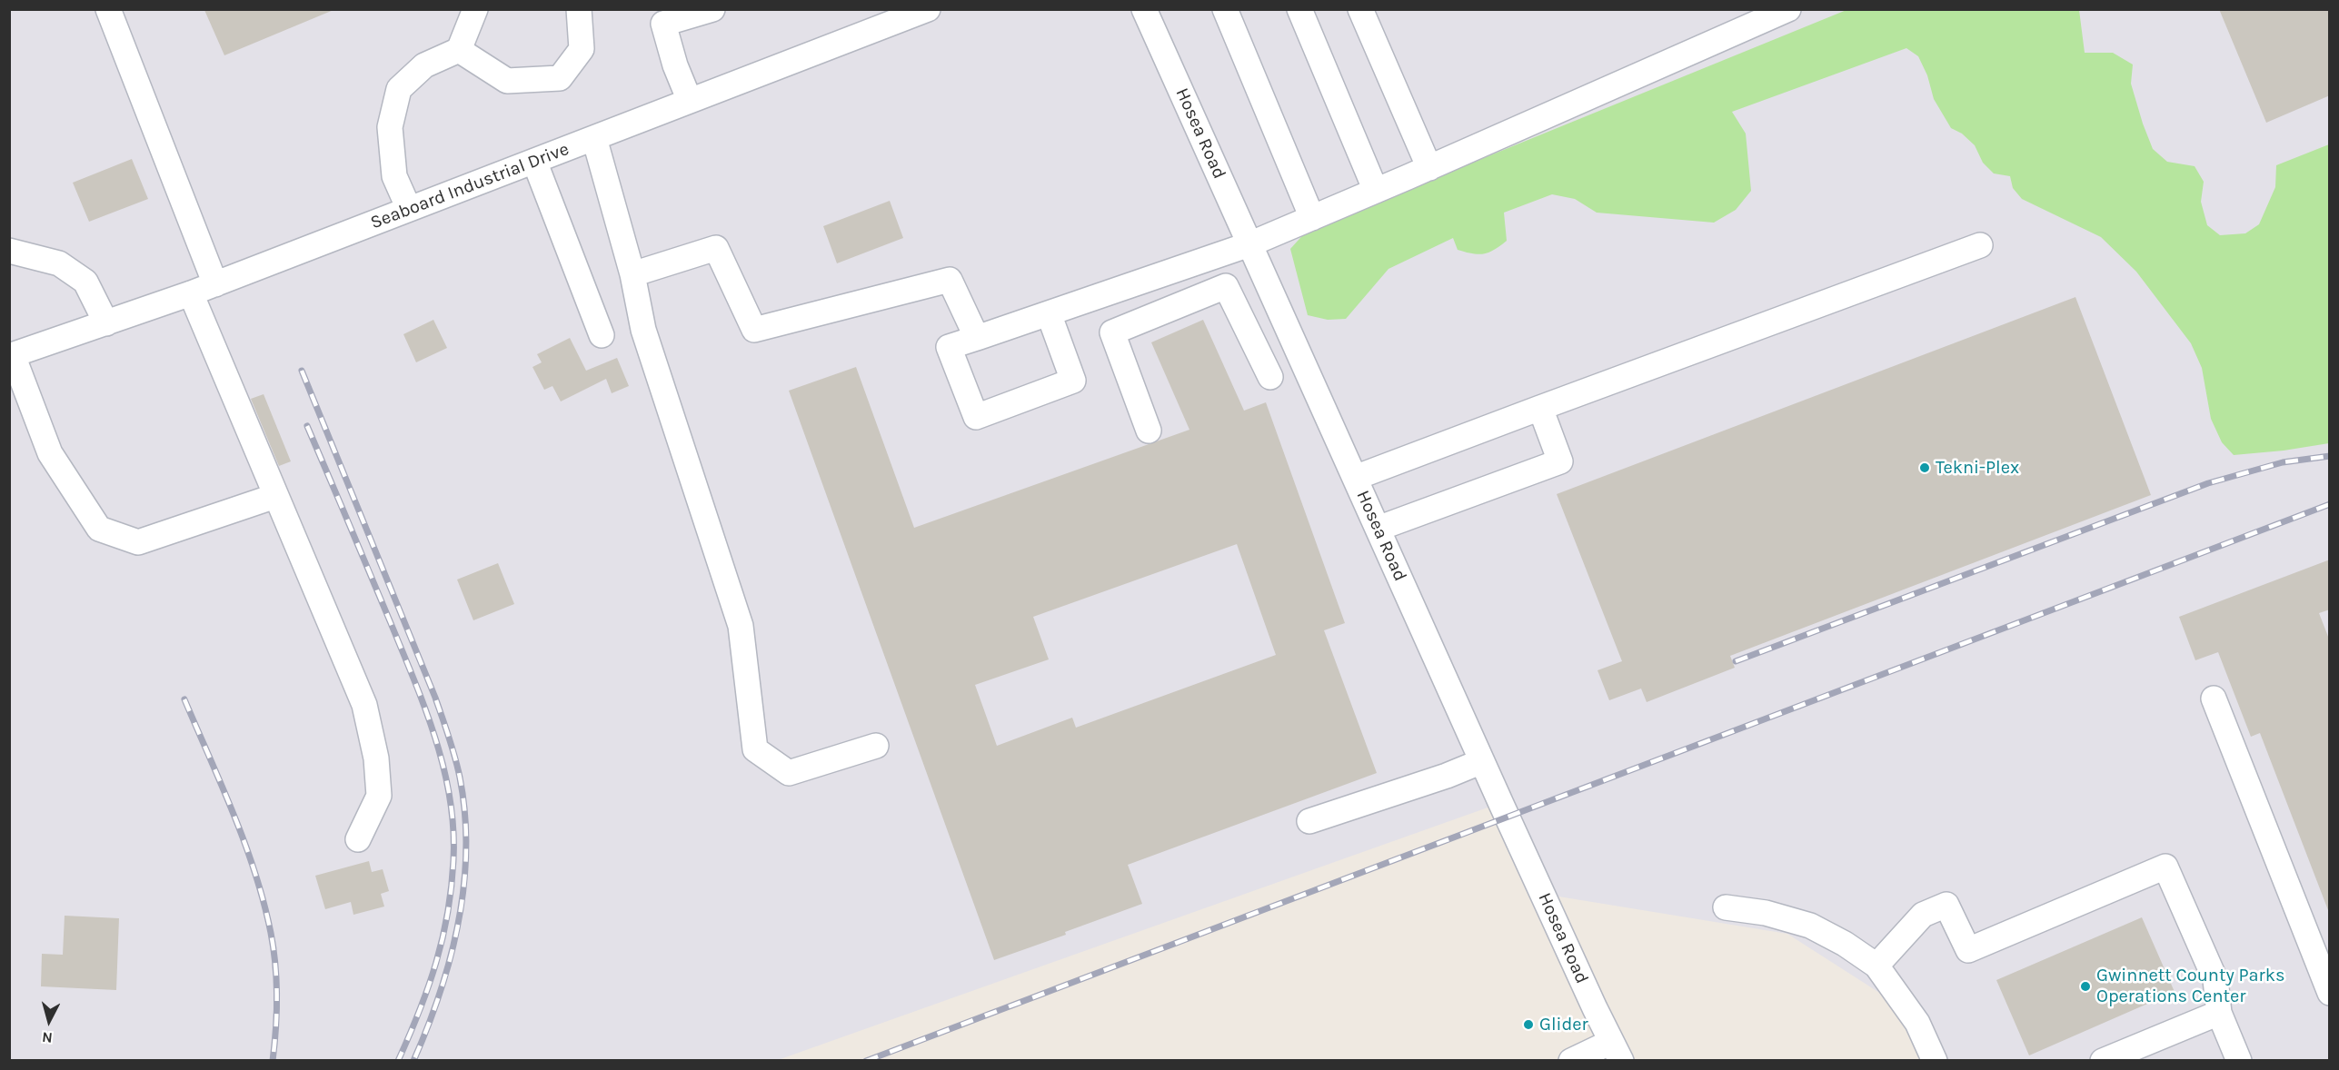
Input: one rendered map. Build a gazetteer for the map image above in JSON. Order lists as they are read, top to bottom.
{
  "streets": {
    "street": ["Hosea Road", "Seaboard Industrial Drive"]
  },
  "places": ["Tekni-Plex", "Gwinnett County Parks Operations Center", "Glider"],
  "north": "bottom"
}
